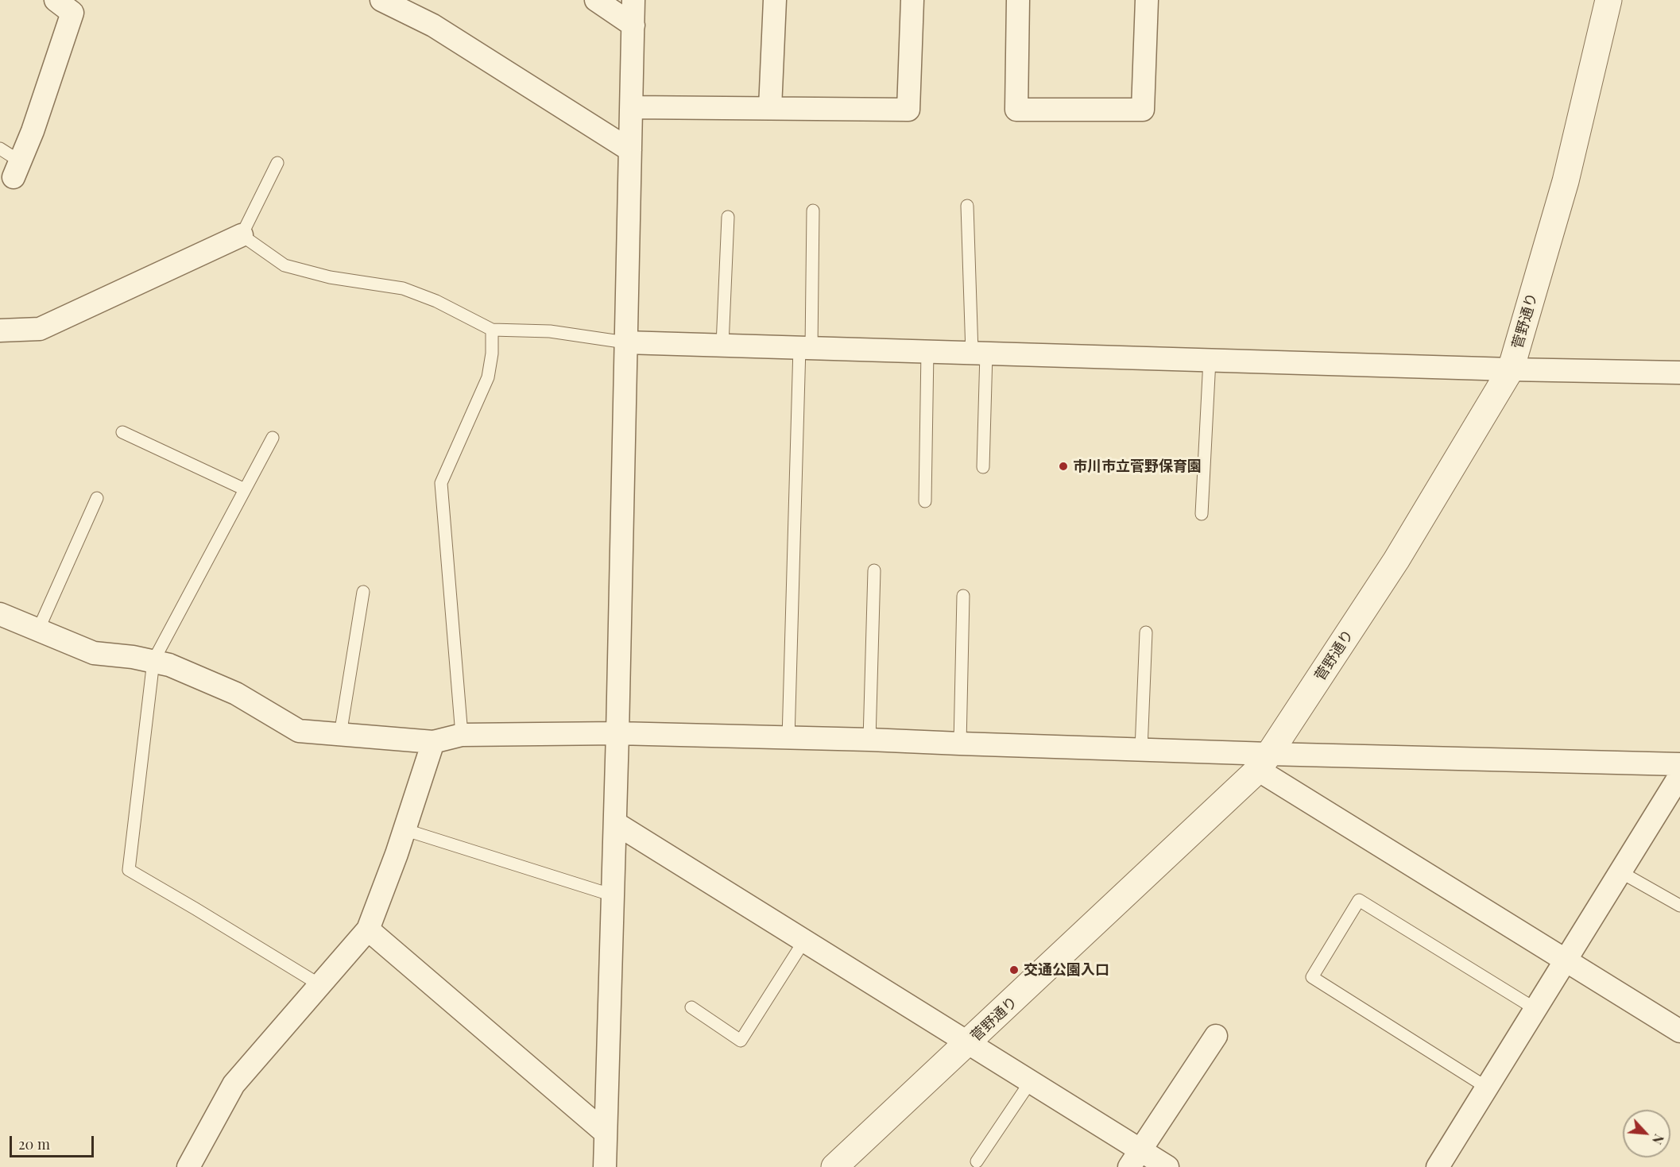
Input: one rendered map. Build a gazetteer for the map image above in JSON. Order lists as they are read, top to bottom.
{
  "streets": {
    "street": ["菅野通り"]
  },
  "places": ["市川市立菅野保育園", "交通公園入口"],
  "scale_bar": "20 m",
  "north": "bottom right"
}
